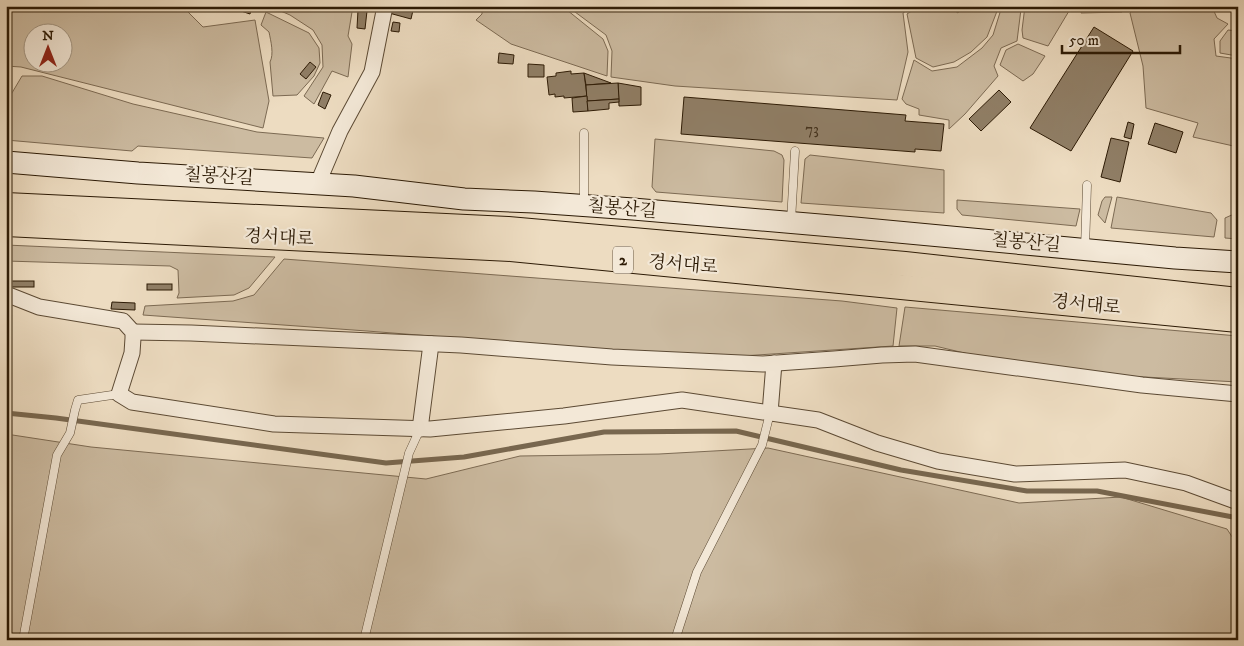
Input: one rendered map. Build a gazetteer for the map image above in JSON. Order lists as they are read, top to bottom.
{
  "streets": {
    "main road": ["경서대로", "2"],
    "street": ["칠봉산길"]
  },
  "house_numbers": ["73"],
  "scale_bar": "50 m",
  "north": "top"
}
